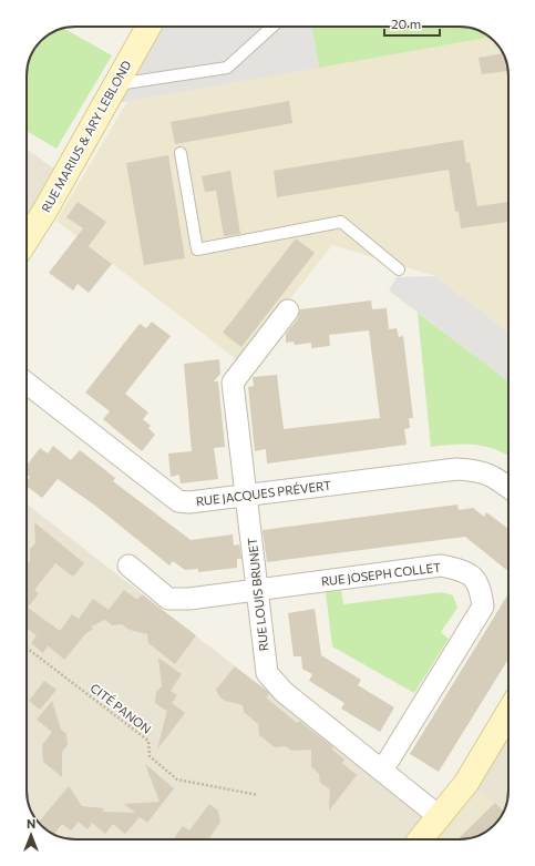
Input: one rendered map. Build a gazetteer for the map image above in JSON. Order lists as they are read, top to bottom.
{
  "streets": {
    "street": [
      "RUE MARIUS & ARY LEBLOND",
      "RUE JACQUES PRÉVERT",
      "RUE JOSEPH COLLET",
      "RUE LOUIS BRUNET"
    ],
    "path": ["CITÉ PANON"]
  },
  "crossings": [
    ["RUE JACQUES PRÉVERT", "RUE LOUIS BRUNET"],
    ["RUE JOSEPH COLLET", "RUE LOUIS BRUNET"]
  ],
  "scale_bar": "20 m",
  "north": "top"
}
